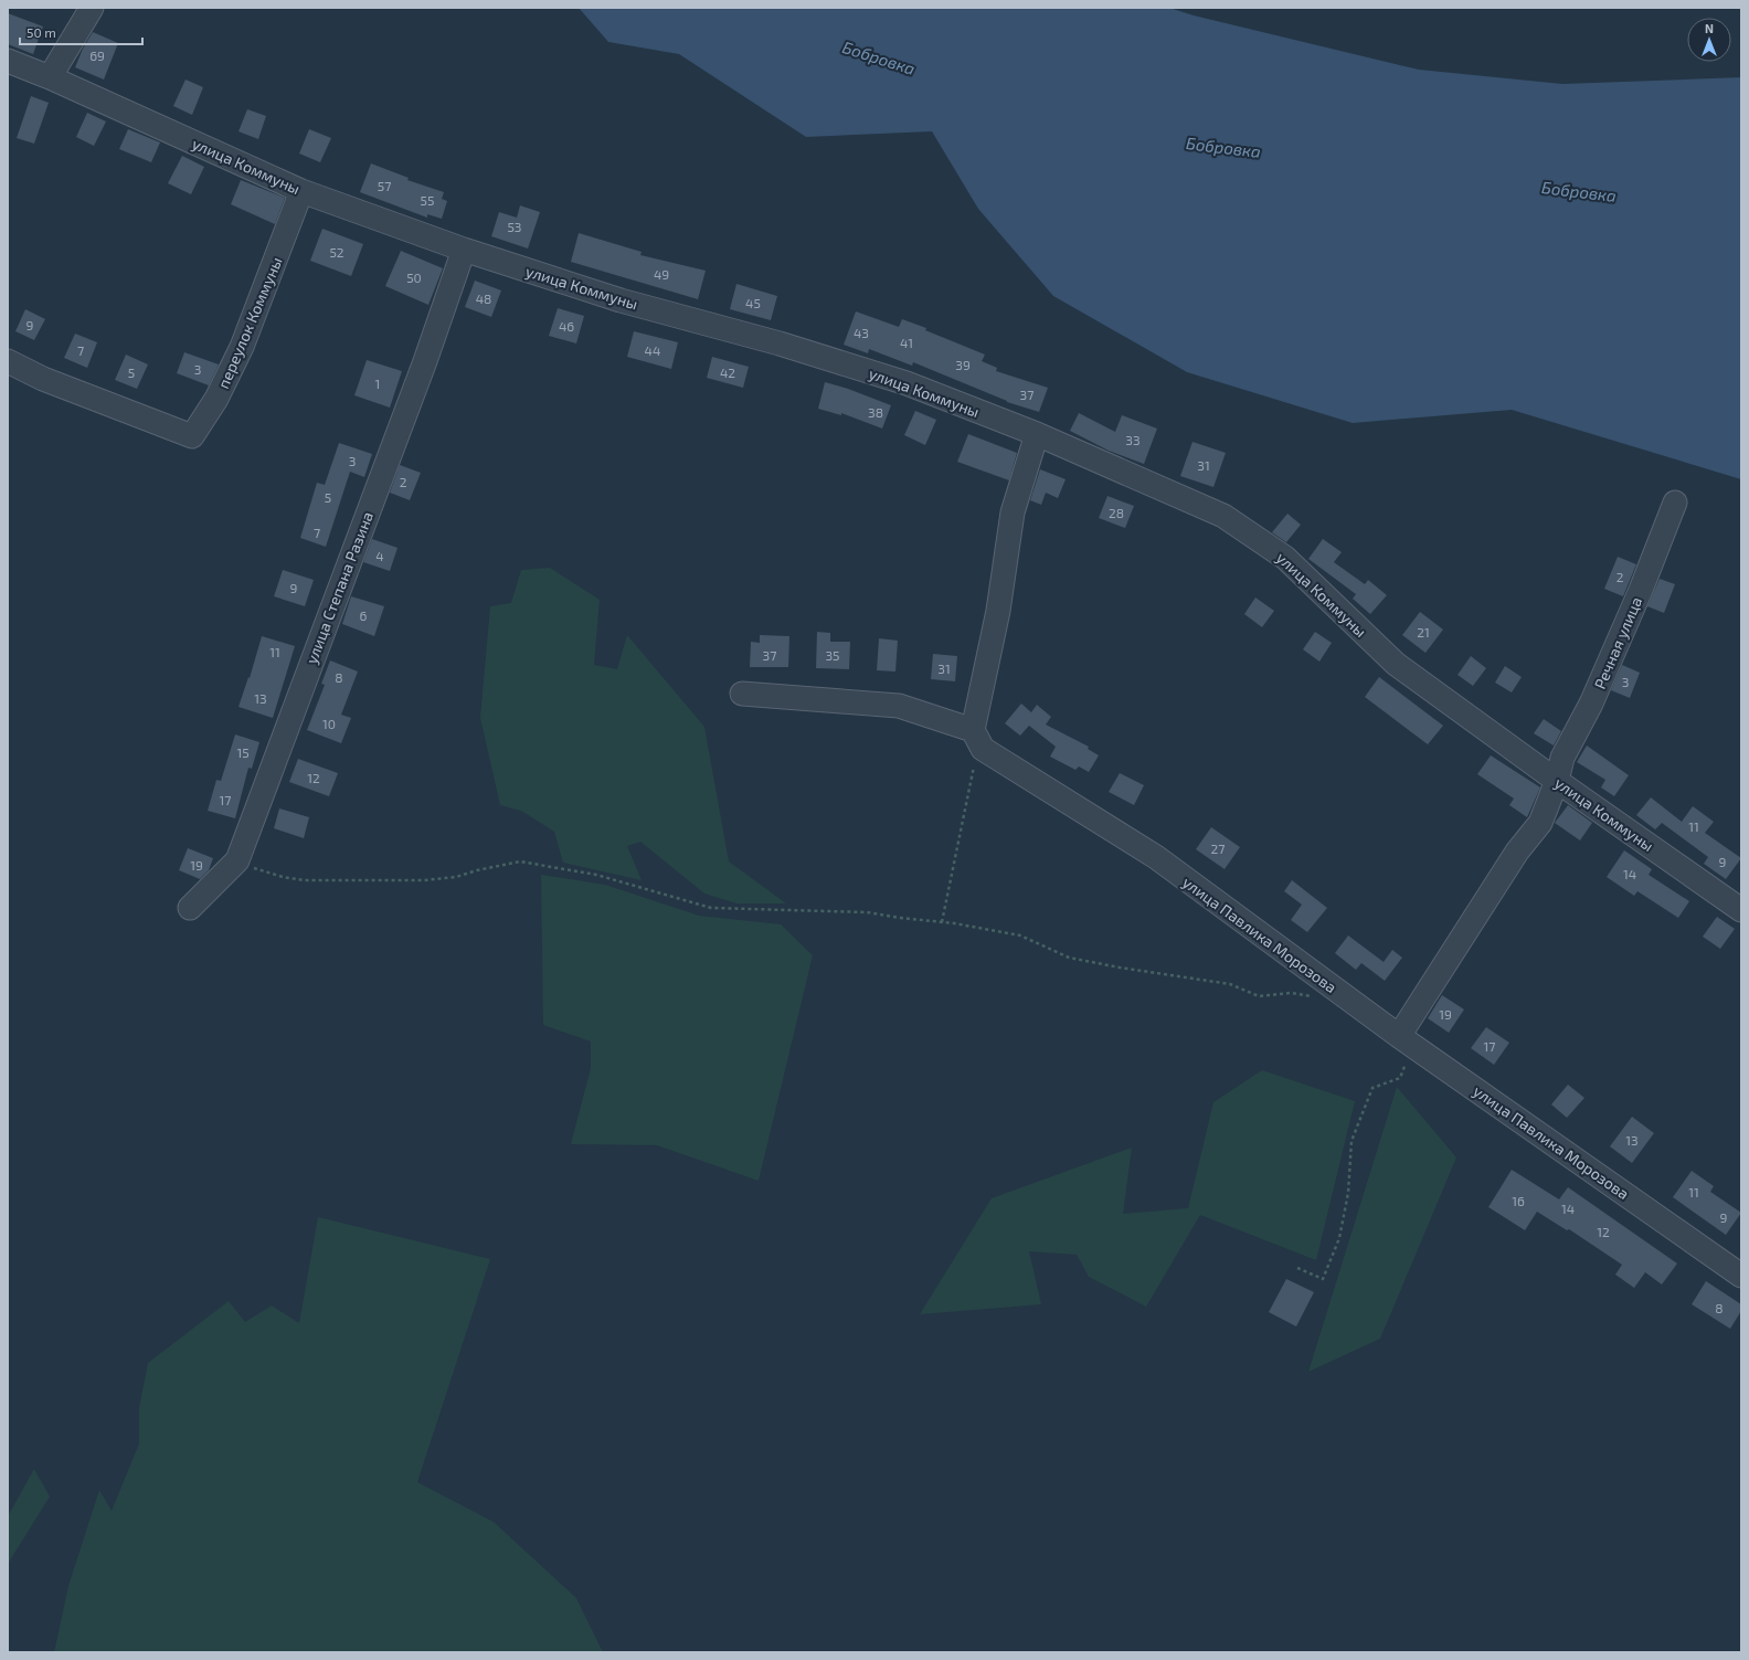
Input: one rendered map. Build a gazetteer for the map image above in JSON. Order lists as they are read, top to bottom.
{
  "streets": {
    "street": [
      "улица Коммуны",
      "переулок Коммуны",
      "улица Степана Разина",
      "Речная улица",
      "улица Павлика Морозова"
    ]
  },
  "crossings": [
    ["улица Коммуны", "переулок Коммуны"],
    ["улица Коммуны", "улица Степана Разина"],
    ["улица Коммуны", "Речная улица"],
    ["Речная улица", "улица Павлика Морозова"]
  ],
  "water": ["Бобровка"],
  "house_numbers": [
    "69",
    "57",
    "55",
    "53",
    "52",
    "49",
    "50",
    "48",
    "45",
    "9",
    "46",
    "43",
    "41",
    "7",
    "44",
    "39",
    "3",
    "5",
    "42",
    "1",
    "37",
    "38",
    "33",
    "3",
    "31",
    "2",
    "5",
    "28",
    "7",
    "4",
    "2",
    "9",
    "6",
    "21",
    "11",
    "37",
    "35",
    "31",
    "8",
    "3",
    "13",
    "10",
    "15",
    "12",
    "17",
    "11",
    "27",
    "9",
    "19",
    "14",
    "19",
    "17",
    "13",
    "11",
    "16",
    "14",
    "9",
    "12",
    "8"
  ],
  "scale_bar": "50 m",
  "north": "top"
}
